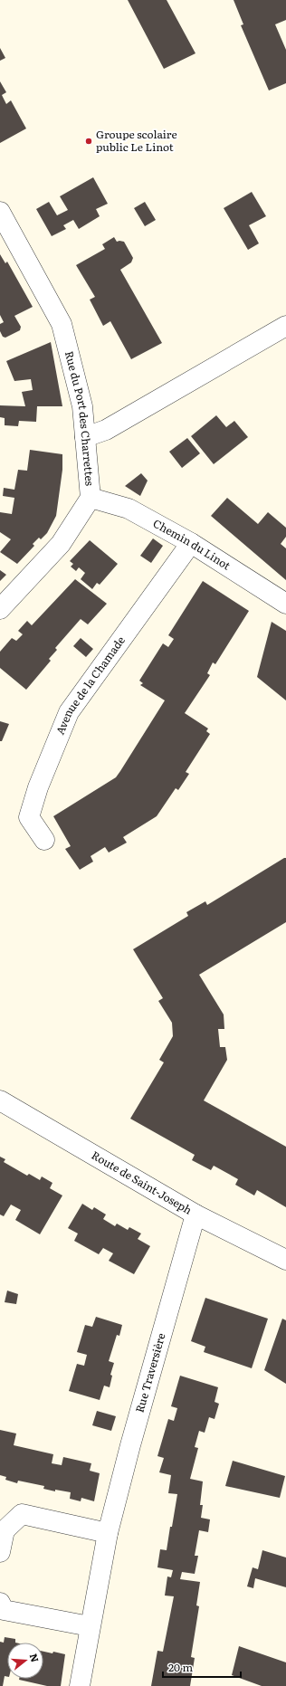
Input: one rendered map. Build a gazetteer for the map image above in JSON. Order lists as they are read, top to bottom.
{
  "streets": {
    "street": [
      "Rue du Port des Charrettes",
      "Chemin du Linot",
      "Avenue de la Chamade",
      "Route de Saint-Joseph",
      "Rue Traversière"
    ]
  },
  "crossings": [
    ["Rue du Port des Charrettes", "Chemin du Linot"],
    ["Chemin du Linot", "Avenue de la Chamade"],
    ["Route de Saint-Joseph", "Rue Traversière"]
  ],
  "places": ["Groupe scolaire public Le Linot"],
  "scale_bar": "20 m",
  "north": "right"
}
